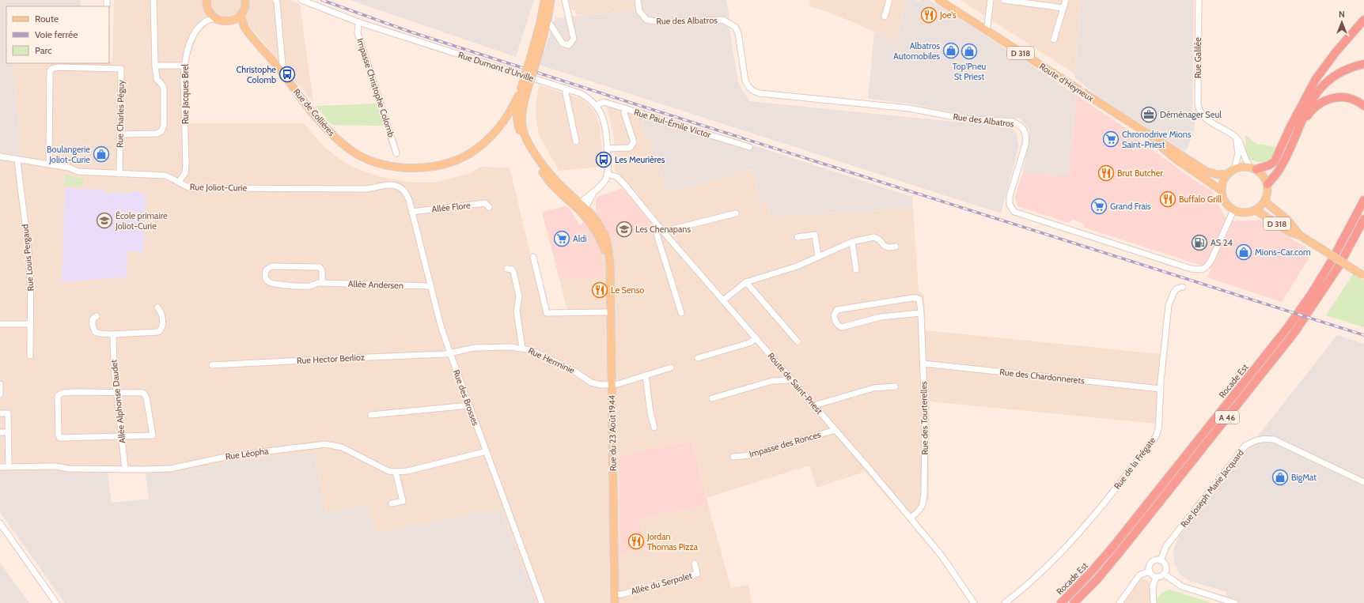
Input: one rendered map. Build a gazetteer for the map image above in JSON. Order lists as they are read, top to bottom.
{
  "streets": {
    "highway": ["Rocade Est", "A 46"],
    "main road": [
      "D 318",
      "Route d'Heyrieux",
      "Rue de Collières",
      "Rue du 23 Août 1944"
    ],
    "street": [
      "Rue des Albatros",
      "Rue Galilée",
      "Rue Dumont d'Urville",
      "Impasse Christophe Colomb",
      "Rue Jacques Brel",
      "Rue Charles Péguy",
      "Rue Paul-Émile Victor",
      "Rue Joliot-Curie",
      "Allée Flore",
      "Rue Louis Pergaud",
      "Allée Andersen",
      "Rue Hector Berlioz",
      "Rue Herminie",
      "Rue des Chardonnerets",
      "Route de Saint-Priest",
      "Rue des Brosses",
      "Allée Alphonse Daudet",
      "Rue des Tourterelles",
      "Impasse des Ronces",
      "Rue Léopha",
      "Rue de la Frégate",
      "Rue Joseph Marie Jacquard",
      "Allée du Serpolet"
    ]
  },
  "crossings": [
    ["Rue des Albatros", "D 318"],
    ["Rue des Albatros", "Route d'Heyrieux"],
    ["D 318", "Route d'Heyrieux"],
    ["Rue Dumont d'Urville", "Impasse Christophe Colomb"],
    ["Rue Dumont d'Urville", "Rue Paul-Émile Victor"],
    ["Rue Dumont d'Urville", "Route de Saint-Priest"],
    ["Rue Jacques Brel", "Rue Joliot-Curie"],
    ["Rue de Collières", "Rue du 23 Août 1944"],
    ["Rue Charles Péguy", "Rue Joliot-Curie"],
    ["Rue Joliot-Curie", "Rue Louis Pergaud"],
    ["Rue Joliot-Curie", "Rue des Brosses"],
    ["Allée Flore", "Rue des Brosses"],
    ["Allée Andersen", "Rue des Brosses"],
    ["Rue Hector Berlioz", "Rue Herminie"],
    ["Rue Hector Berlioz", "Rue des Brosses"],
    ["Rue Herminie", "Rue des Brosses"],
    ["Rue Herminie", "Rue du 23 Août 1944"],
    ["Rue des Chardonnerets", "Rue des Tourterelles"],
    ["Rue des Chardonnerets", "Rue de la Frégate"],
    ["Route de Saint-Priest", "Rue des Tourterelles"],
    ["Route de Saint-Priest", "Impasse des Ronces"],
    ["Rue des Brosses", "Rue Léopha"],
    ["Allée Alphonse Daudet", "Rue Léopha"],
    ["Rue du 23 Août 1944", "Allée du Serpolet"]
  ],
  "places": {
    "restaurant": [
      "Joe's",
      "Brut Butcher",
      "Buffalo Grill",
      "Le Senso",
      "Jordan Thomas Pizza"
    ],
    "shop": [
      "Albatros Automobiles",
      "Top'Pneu St Priest",
      "Boulangerie Joliot-Curie",
      "Mions-Car.com",
      "BigMat"
    ],
    "bus stop": ["Christophe Colomb", "Les Meurières"],
    "office": ["Déménager Seul"],
    "supermarket": ["Chronodrive Mions Saint-Priest", "Grand Frais", "Aldi"],
    "school or university": ["École primaire Joliot-Curie", "Les Chenapans"],
    "fuel station": ["AS 24"]
  },
  "legend": ["Route", "Voie ferrée", "Parc"],
  "north": "top"
}
